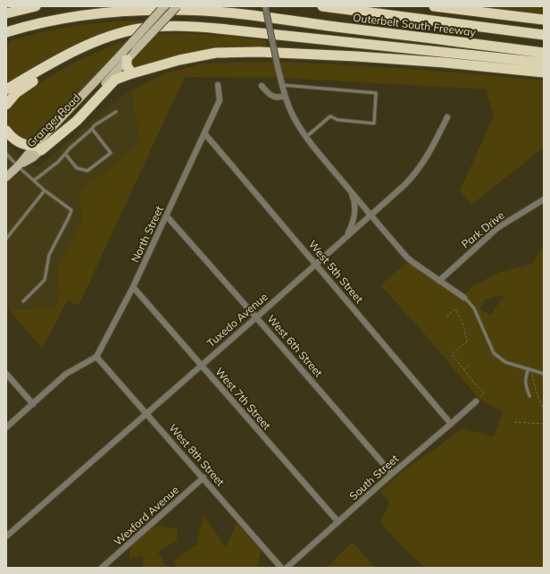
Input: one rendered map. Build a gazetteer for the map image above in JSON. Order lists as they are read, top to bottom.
{
  "streets": {
    "highway": ["Outerbelt South Freeway"],
    "main road": ["Granger Road"],
    "street": [
      "Park Drive",
      "North Street",
      "West 5th Street",
      "Tuxedo Avenue",
      "West 6th Street",
      "West 7th Street",
      "West 8th Street",
      "South Street",
      "Wexford Avenue"
    ]
  },
  "crossings": [
    ["North Street", "West 5th Street"],
    ["North Street", "West 6th Street"],
    ["North Street", "West 7th Street"],
    ["North Street", "West 8th Street"],
    ["West 5th Street", "Tuxedo Avenue"],
    ["West 5th Street", "South Street"],
    ["Tuxedo Avenue", "West 6th Street"],
    ["Tuxedo Avenue", "West 7th Street"],
    ["Tuxedo Avenue", "West 8th Street"],
    ["West 6th Street", "South Street"],
    ["West 7th Street", "South Street"],
    ["West 8th Street", "Wexford Avenue"]
  ]
}
